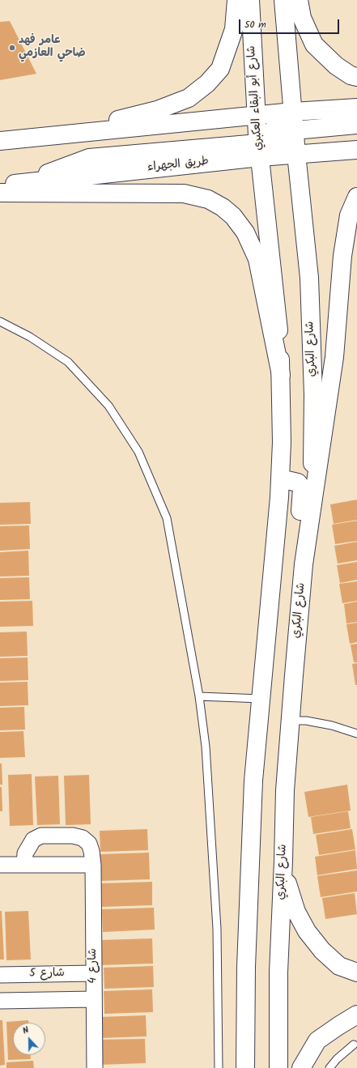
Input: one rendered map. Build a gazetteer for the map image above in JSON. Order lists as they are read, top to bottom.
{
  "streets": {
    "main road": ["شارع أبو البقاء العكبري", "شارع البكري"],
    "street": ["شارع 4", "شارع 5"]
  },
  "crossings": [
    ["شارع 4", "شارع 5"]
  ],
  "places": ["عامر فهد ضاحي العازمي"],
  "scale_bar": "50 m",
  "north": "top"
}
